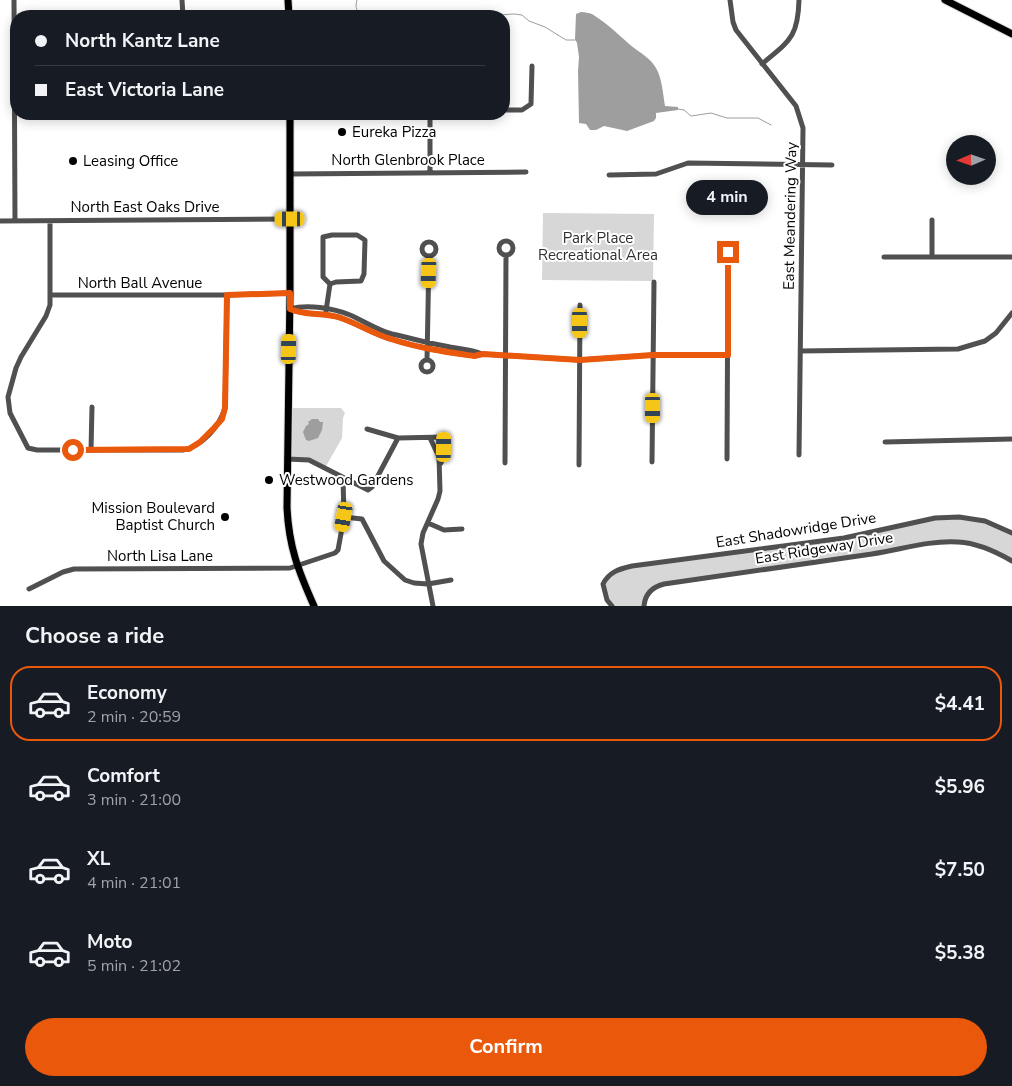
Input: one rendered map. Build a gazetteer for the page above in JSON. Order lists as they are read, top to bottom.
{
  "streets": {
    "street": [
      "North Glenbrook Place",
      "North East Oaks Drive",
      "East Meandering Way",
      "North Ball Avenue",
      "East Shadowridge Drive",
      "East Ridgeway Drive",
      "North Lisa Lane"
    ]
  },
  "parks": ["Park Place Recreational Area"],
  "places": [
    "Eureka Pizza",
    "Leasing Office",
    "Westwood Gardens",
    "Mission Boulevard Baptist Church"
  ],
  "north": "left",
  "page": {
    "banner": ["North Kantz Lane", "East Victoria Lane"],
    "bubble": "4 min",
    "heading": "Choose a ride",
    "list": [
      {
        "name": "Economy",
        "note": "2 min · 20:59",
        "value": "$4.41"
      },
      {
        "name": "Comfort",
        "note": "3 min · 21:00",
        "value": "$5.96"
      },
      {
        "name": "XL",
        "note": "4 min · 21:01",
        "value": "$7.50"
      },
      {
        "name": "Moto",
        "note": "5 min · 21:02",
        "value": "$5.38"
      }
    ],
    "buttons": "Confirm"
  }
}
